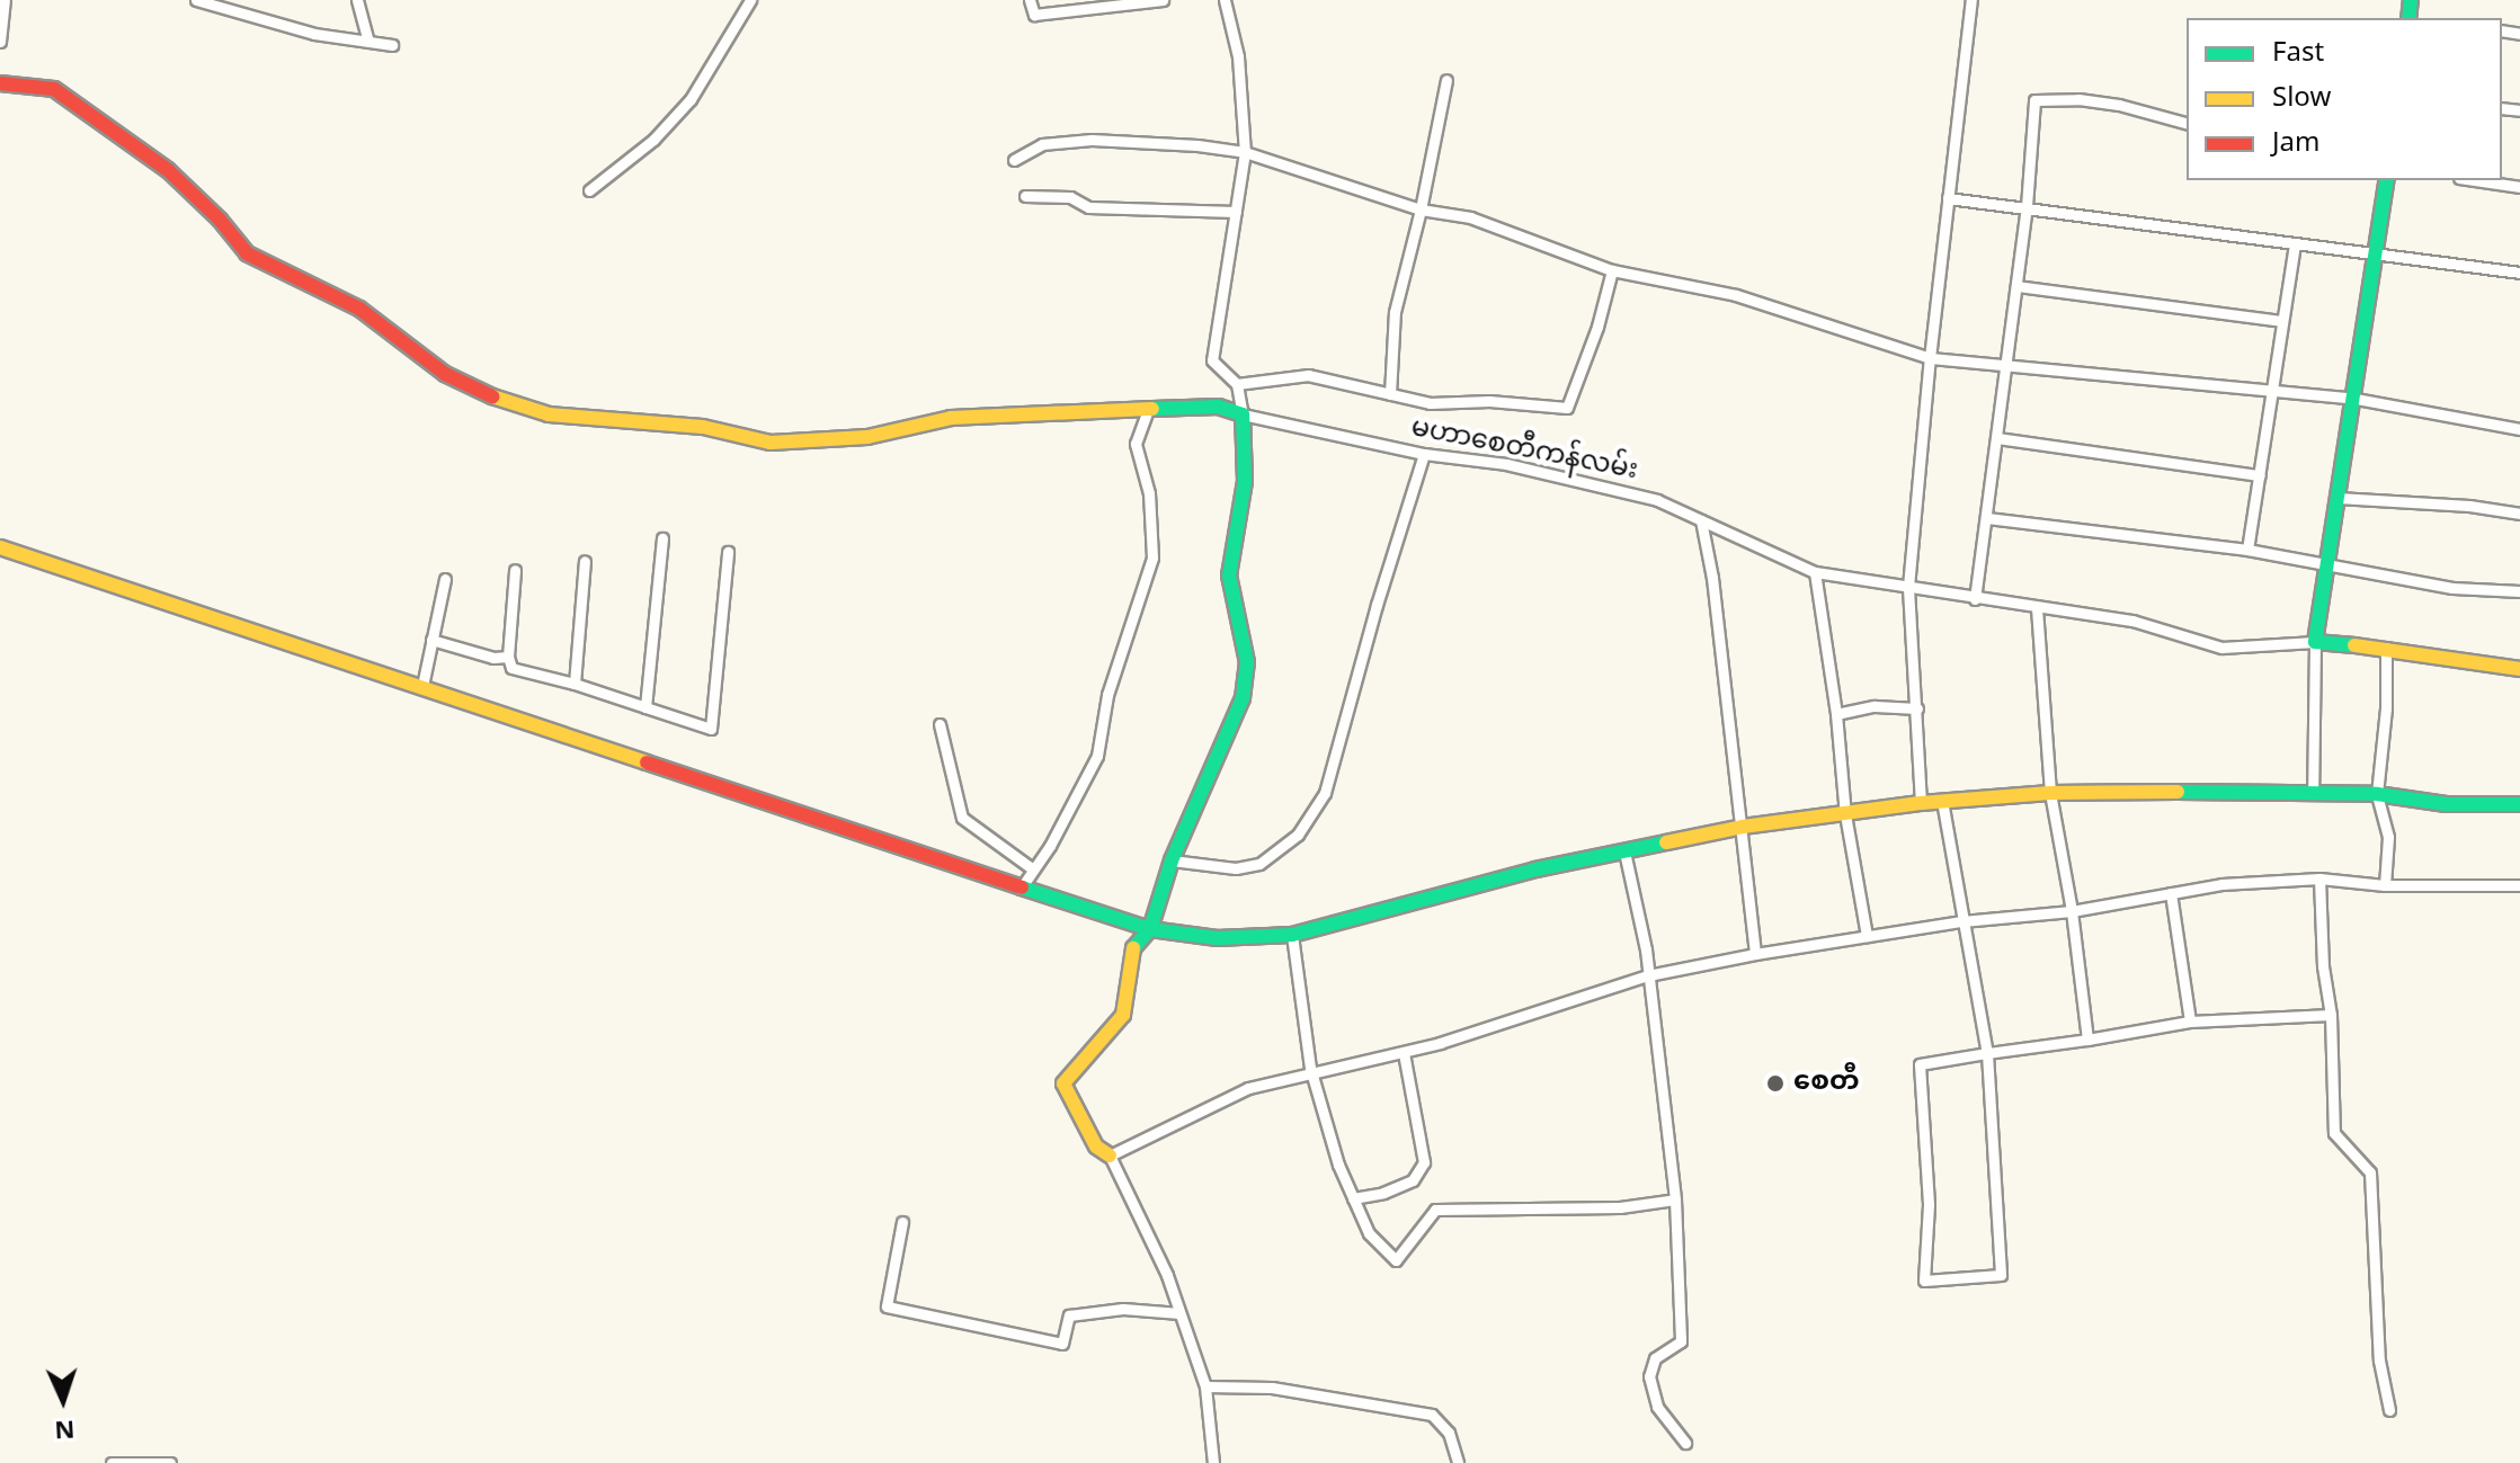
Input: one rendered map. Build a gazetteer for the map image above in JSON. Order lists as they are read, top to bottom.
{
  "streets": {
    "street": ["မဟာစေတီကန်လမ်း"]
  },
  "places": ["စေတီ"],
  "legend": ["Fast", "Slow", "Jam"],
  "north": "bottom"
}
